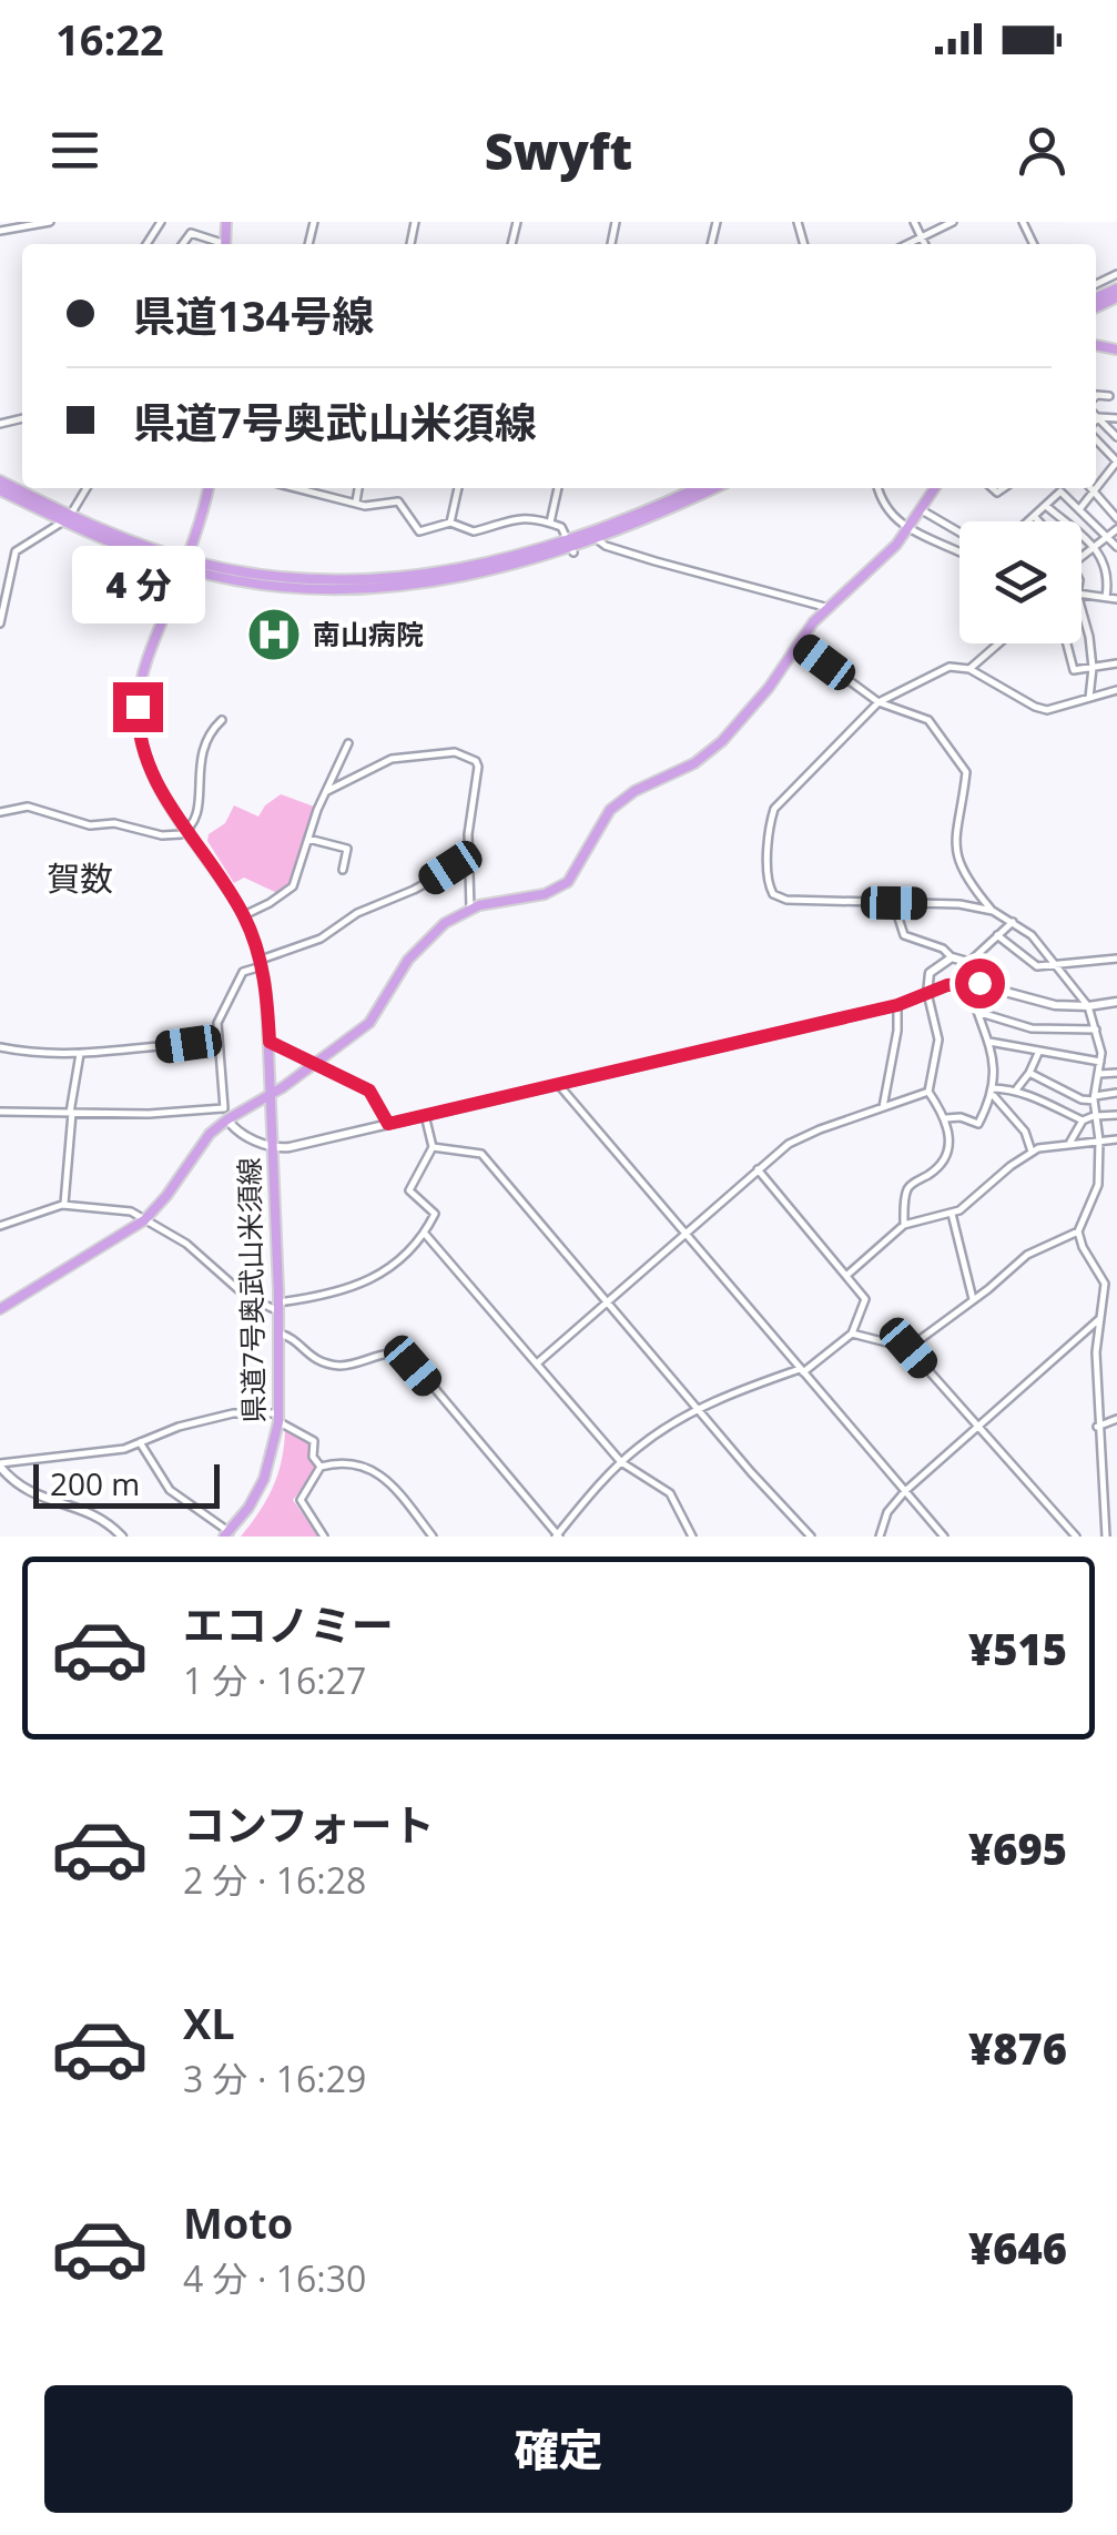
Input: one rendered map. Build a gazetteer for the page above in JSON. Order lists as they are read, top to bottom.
{
  "streets": {
    "main road": ["県道7号奥武山米須線"]
  },
  "districts": ["賀数"],
  "places": {
    "hospital": ["南山病院"]
  },
  "scale_bar": "200 m",
  "page": {
    "status": "16:22",
    "header": "Swyft",
    "banner": ["県道134号線", "県道7号奥武山米須線"],
    "bubble": "4 分",
    "scale": "200 m",
    "list": [
      {
        "name": "エコノミー",
        "note": "1 分 · 16:27",
        "value": "¥515"
      },
      {
        "name": "コンフォート",
        "note": "2 分 · 16:28",
        "value": "¥695"
      },
      {
        "name": "XL",
        "note": "3 分 · 16:29",
        "value": "¥876"
      },
      {
        "name": "Moto",
        "note": "4 分 · 16:30",
        "value": "¥646"
      }
    ],
    "buttons": "確定"
  }
}
